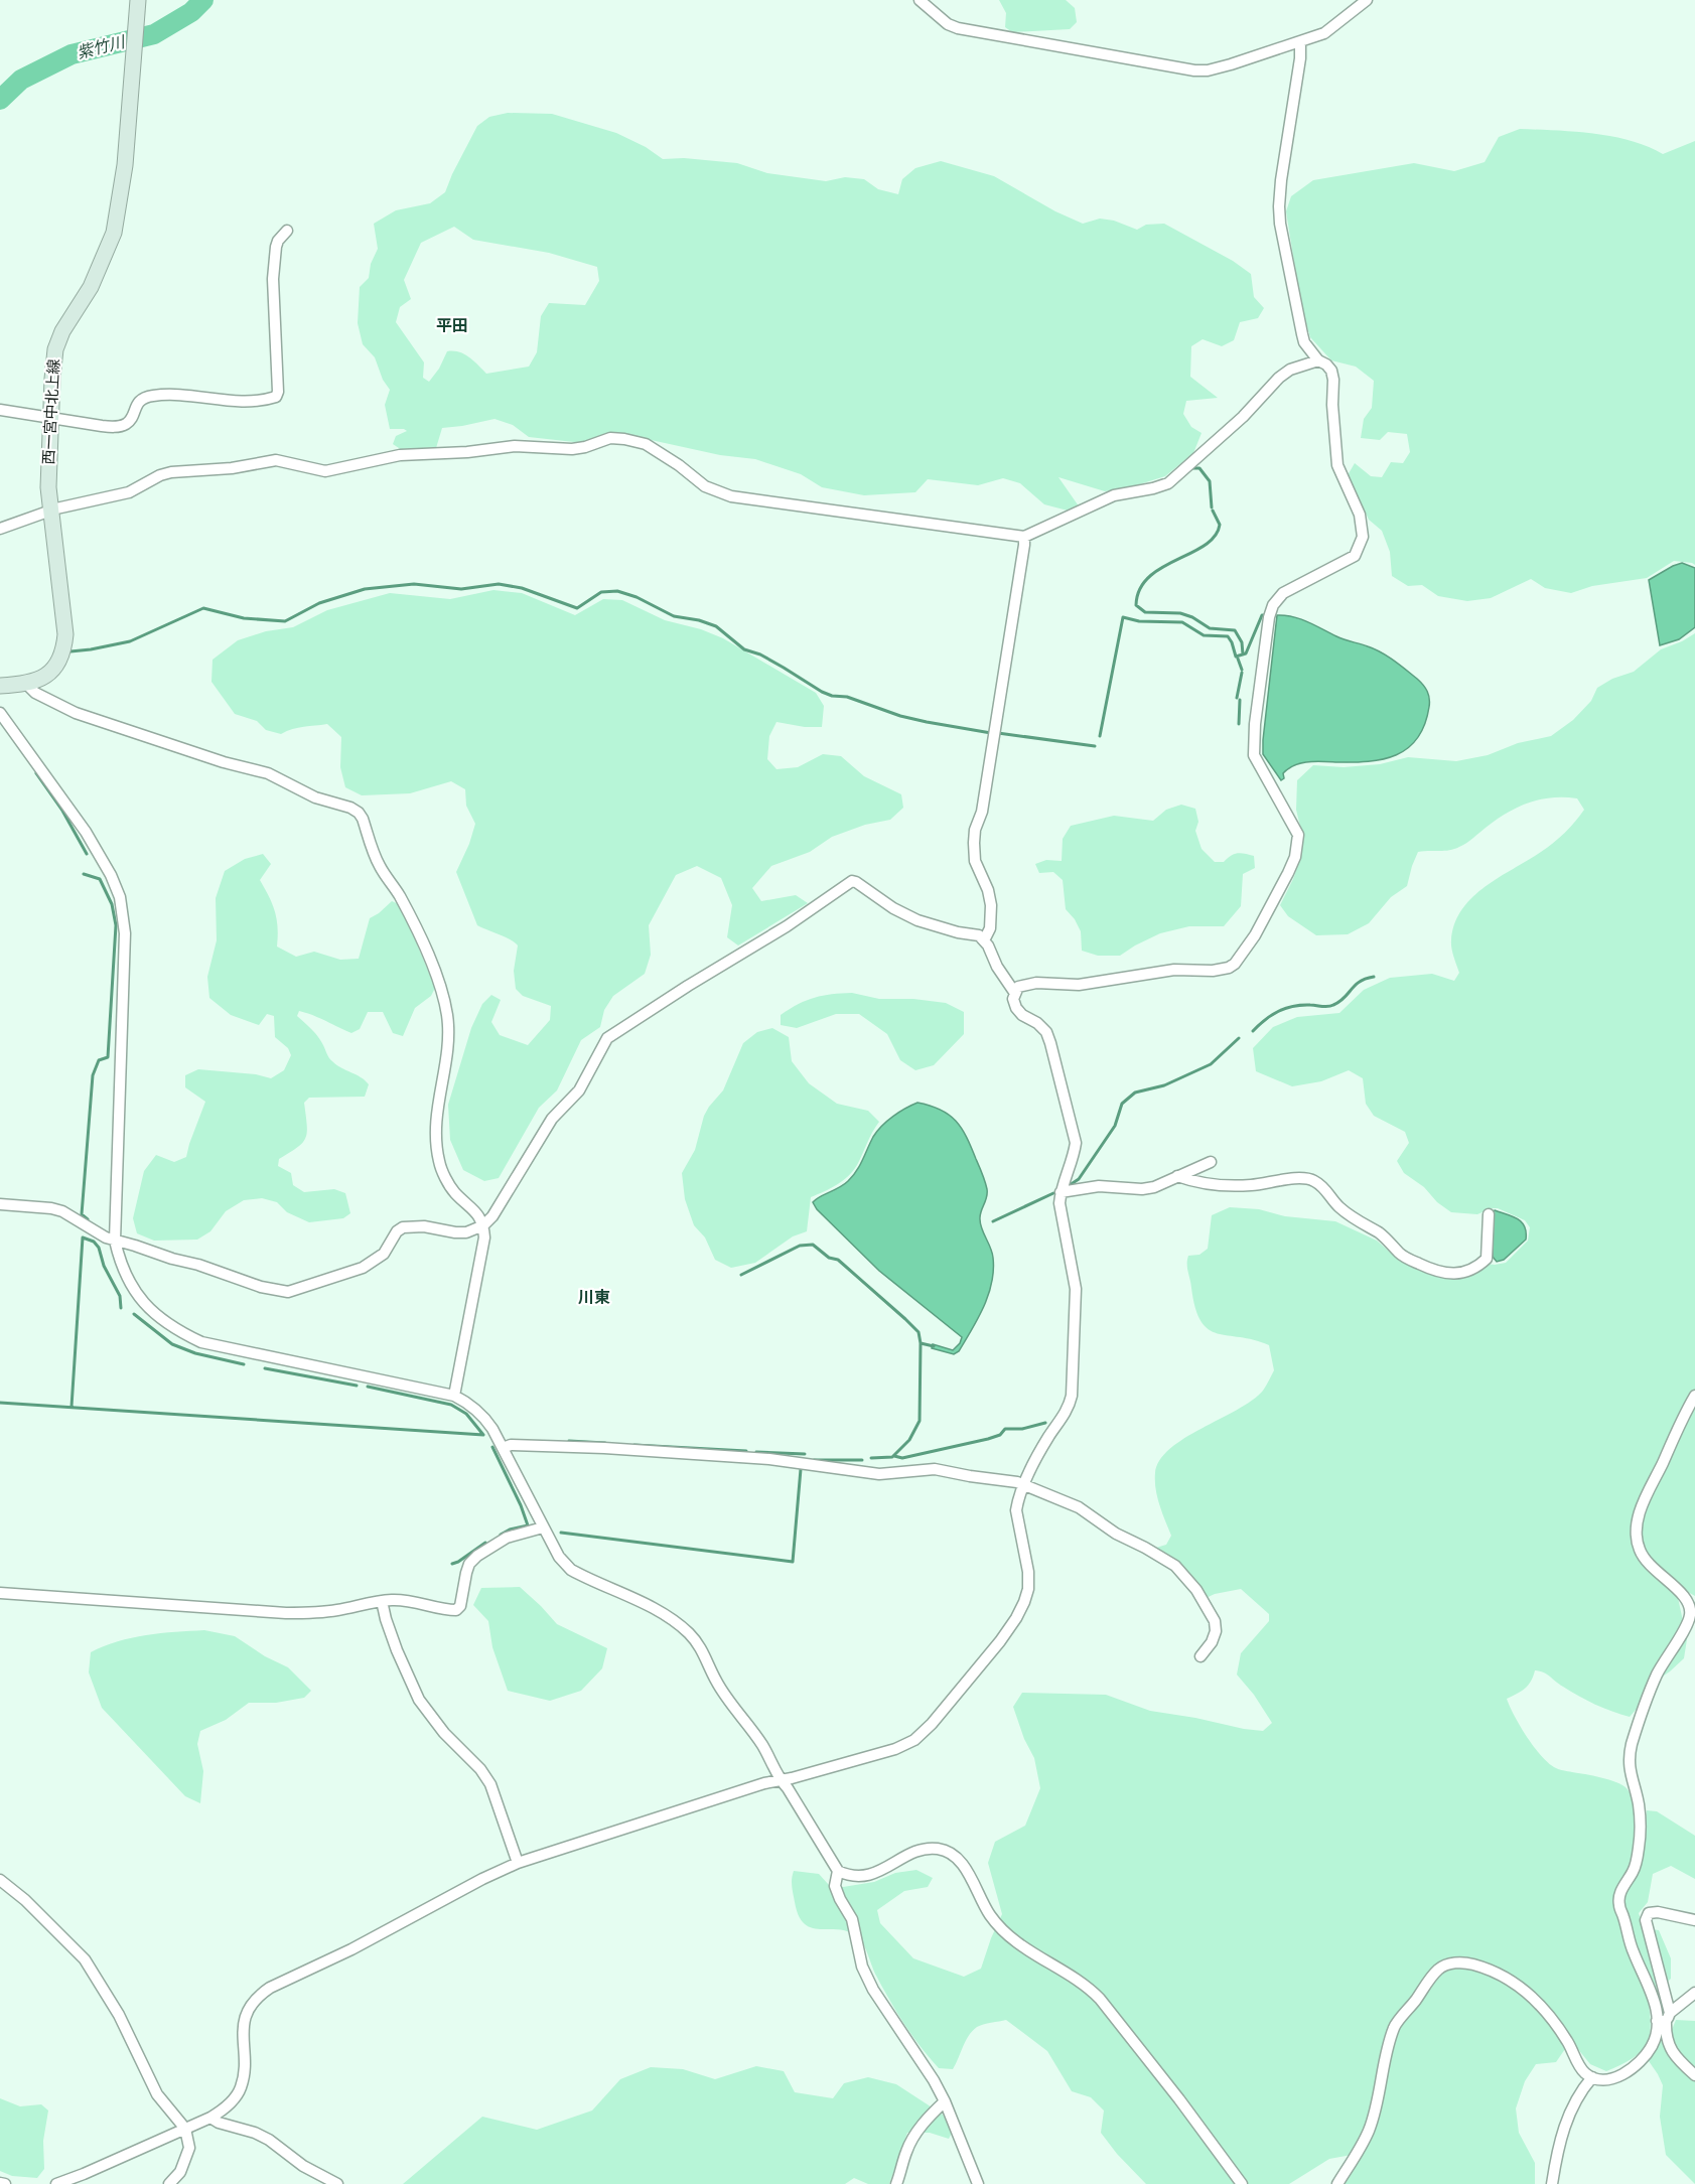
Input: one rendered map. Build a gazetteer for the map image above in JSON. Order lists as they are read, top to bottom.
{
  "streets": {
    "main road": ["西一宮中北上線"]
  },
  "districts": ["平田", "川東"],
  "water": ["紫竹川"]
}
